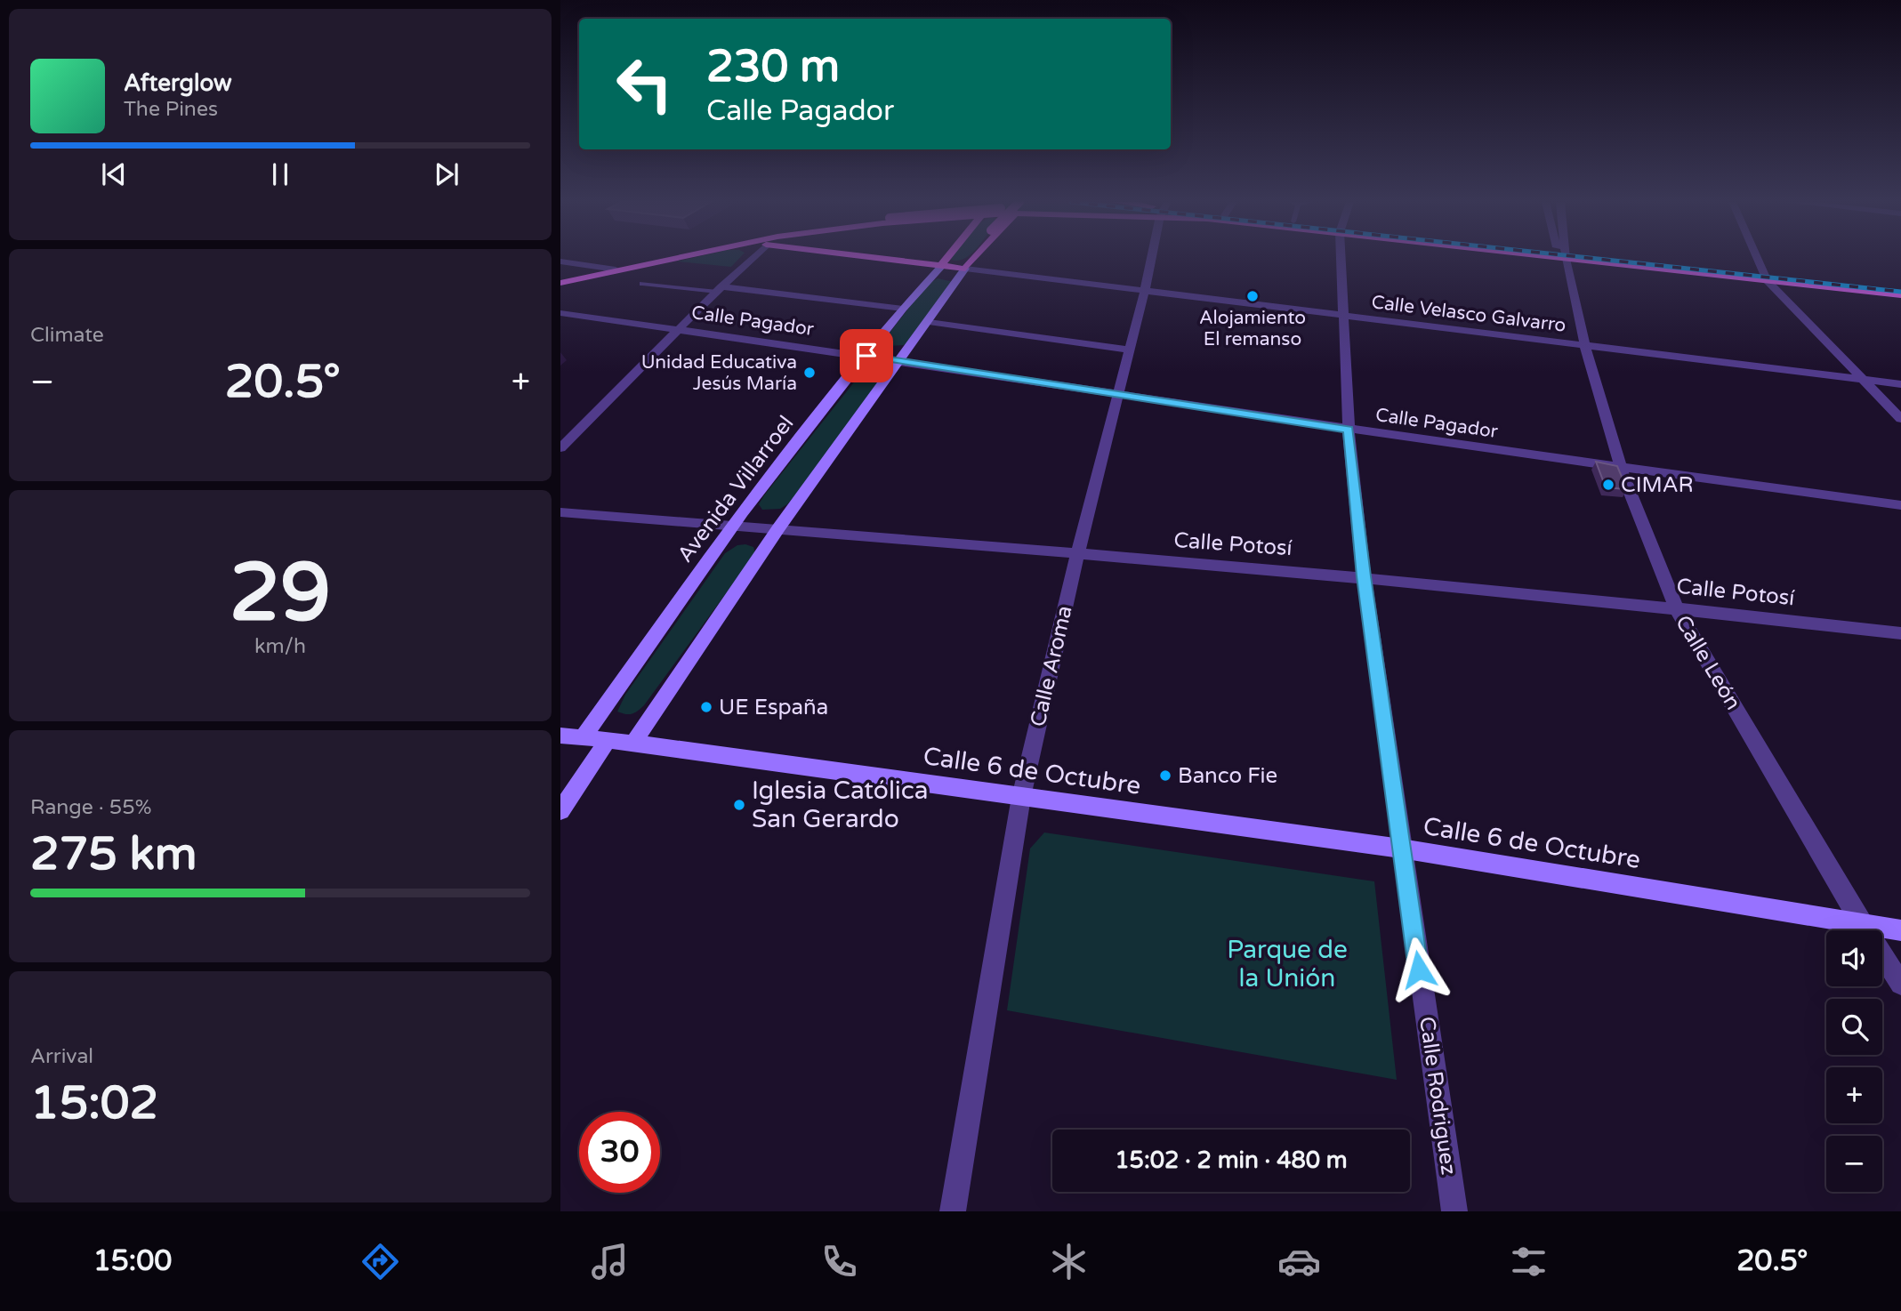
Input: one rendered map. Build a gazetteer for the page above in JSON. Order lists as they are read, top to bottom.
{
  "streets": {
    "main road": ["Calle Velasco Galvarro", "Avenida Villarroel", "Calle 6 de Octubre"],
    "street": [
      "Calle Pagador",
      "Calle Potosí",
      "Calle León",
      "Calle Aroma",
      "Calle Rodriguez"
    ]
  },
  "crossings": [
    ["Calle Velasco Galvarro", "Avenida Villarroel"],
    ["Calle Velasco Galvarro", "Calle León"],
    ["Calle Velasco Galvarro", "Calle Aroma"],
    ["Calle Velasco Galvarro", "Calle Rodriguez"],
    ["Calle Pagador", "Avenida Villarroel"],
    ["Calle Pagador", "Calle León"],
    ["Calle Pagador", "Calle Aroma"],
    ["Calle Pagador", "Calle Rodriguez"],
    ["Avenida Villarroel", "Calle Potosí"],
    ["Avenida Villarroel", "Calle 6 de Octubre"],
    ["Calle Potosí", "Calle León"],
    ["Calle Potosí", "Calle Aroma"],
    ["Calle Potosí", "Calle Rodriguez"],
    ["Calle León", "Calle 6 de Octubre"],
    ["Calle Aroma", "Calle 6 de Octubre"],
    ["Calle 6 de Octubre", "Calle Rodriguez"]
  ],
  "parks": ["Parque de la Unión"],
  "places": [
    "Alojamiento El remanso",
    "Unidad Educativa Jesús María",
    "CIMAR",
    "UE España",
    "Banco Fie",
    "Iglesia Católica San Gerardo"
  ],
  "page": {
    "turn": ["230 m", "Calle Pagador"],
    "song": ["Afterglow", "The Pines"],
    "tile": [
      "Climate",
      ["29", "km/h"],
      ["Range · 55%", "275 km"],
      ["Arrival", "15:02"]
    ],
    "heat": ["−", "20.5°", "+"],
    "map_buttons": ["+", "−"],
    "limit": "30",
    "trip": "15:02 · 2 min · 480 m",
    "tabs": ["15:00", "20.5°"]
  }
}
